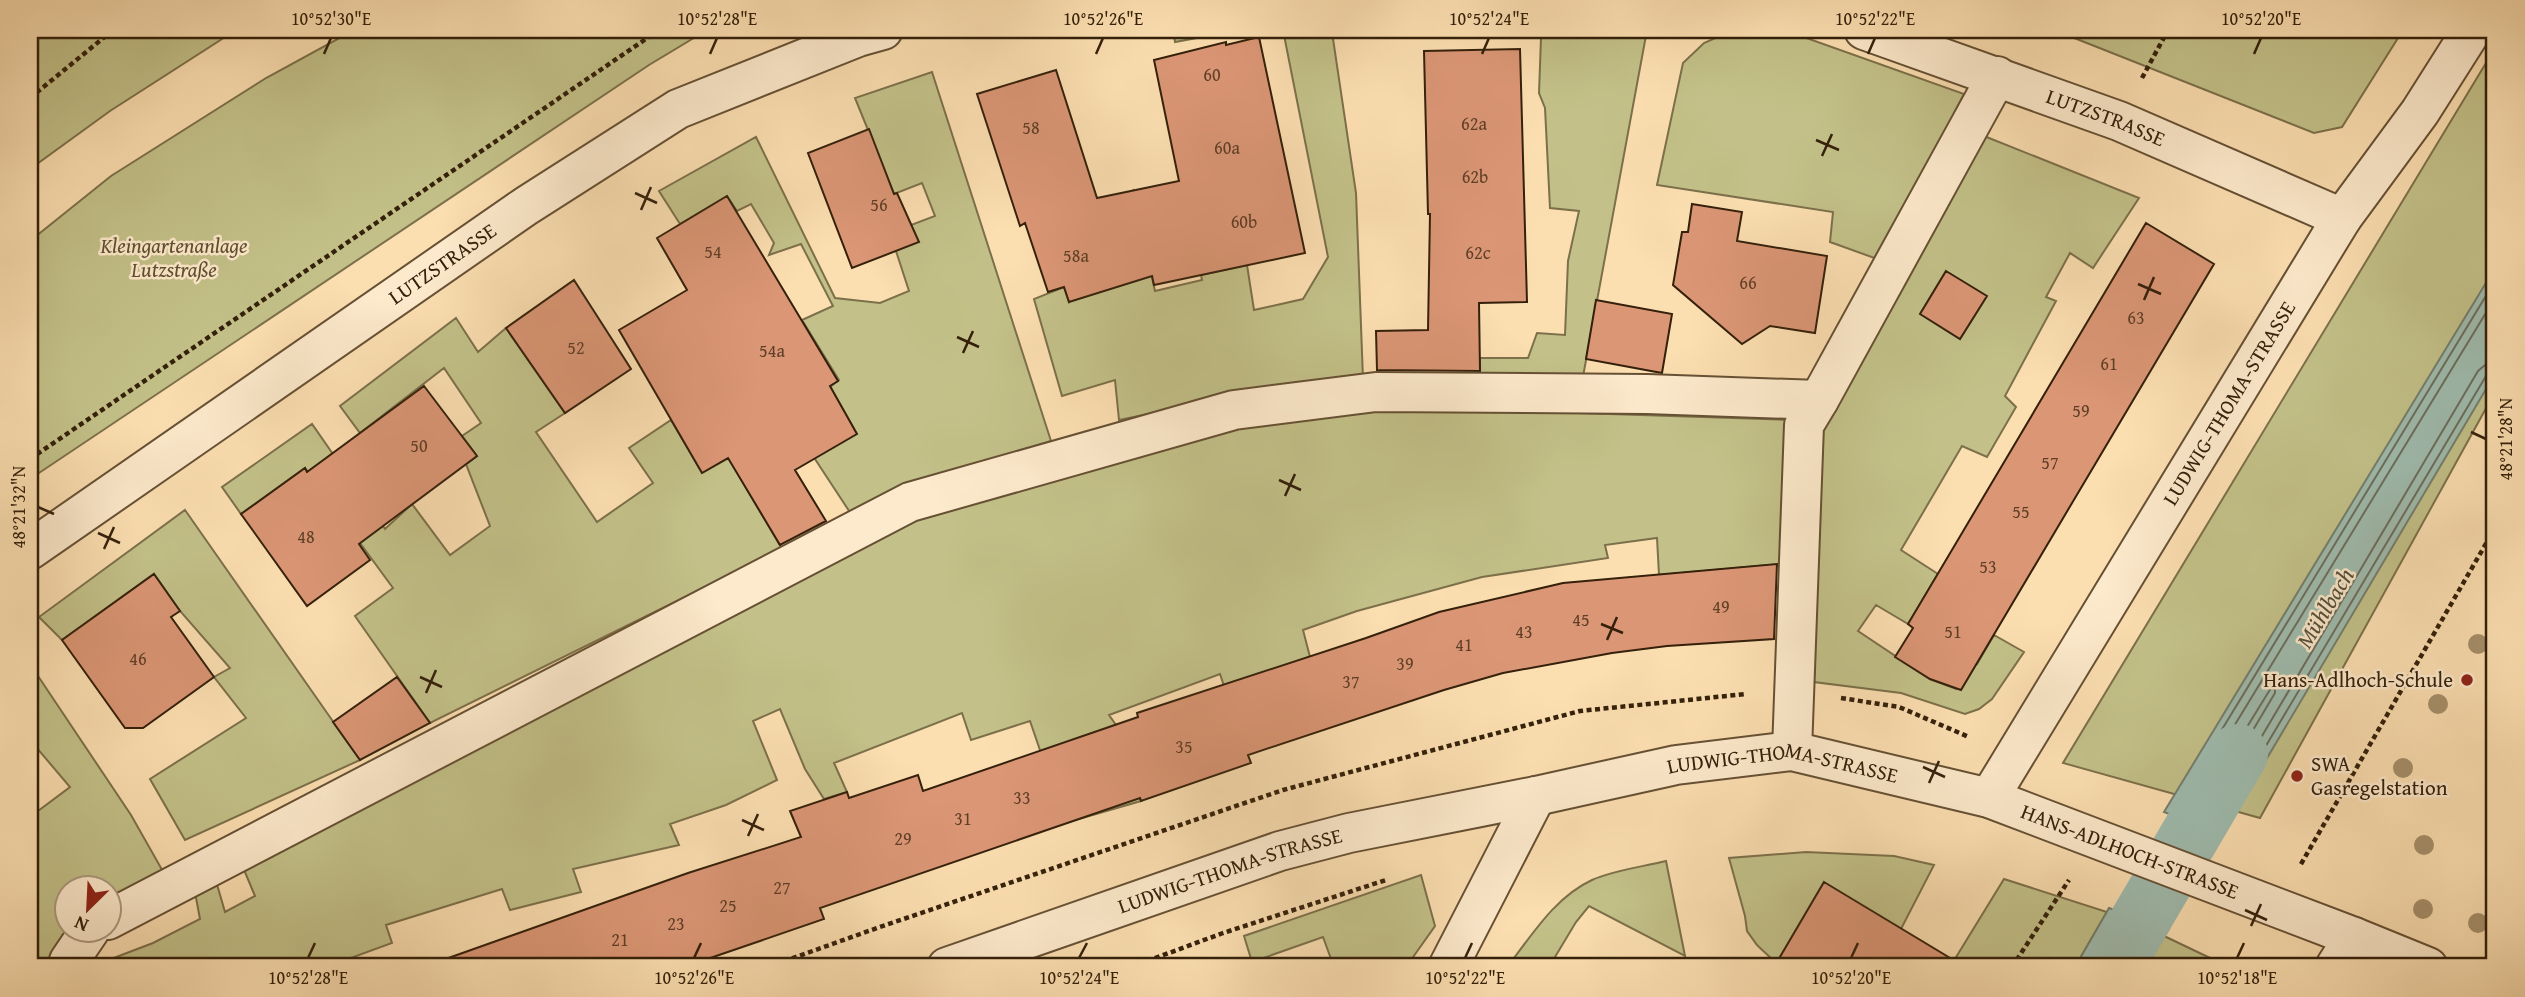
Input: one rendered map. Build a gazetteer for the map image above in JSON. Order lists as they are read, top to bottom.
{
  "streets": {
    "street": ["LUTZSTRASSE", "LUDWIG-THOMA-STRASSE", "HANS-ADLHOCH-STRASSE"]
  },
  "crossings": [
    ["LUTZSTRASSE", "LUDWIG-THOMA-STRASSE"],
    ["LUDWIG-THOMA-STRASSE", "HANS-ADLHOCH-STRASSE"]
  ],
  "water": ["Mühlbach"],
  "parks": ["Kleingartenanlage Lutzstraße"],
  "places": ["Hans-Adlhoch-Schule", "SWA Gasregelstation"],
  "house_numbers": [
    "60",
    "62a",
    "58",
    "60a",
    "62b",
    "56",
    "60b",
    "54",
    "62c",
    "58a",
    "66",
    "63",
    "52",
    "54a",
    "61",
    "59",
    "50",
    "57",
    "55",
    "48",
    "53",
    "49",
    "45",
    "43",
    "51",
    "41",
    "46",
    "39",
    "37",
    "35",
    "33",
    "31",
    "29",
    "27",
    "25",
    "23",
    "21"
  ],
  "north": "bottom left",
  "coordinates": [
    "10°52'30\"E",
    "10°52'28\"E",
    "10°52'26\"E",
    "10°52'24\"E",
    "10°52'22\"E",
    "10°52'20\"E",
    "48°21'28\"N",
    "48°21'32\"N",
    "10°52'18\"E"
  ]
}
